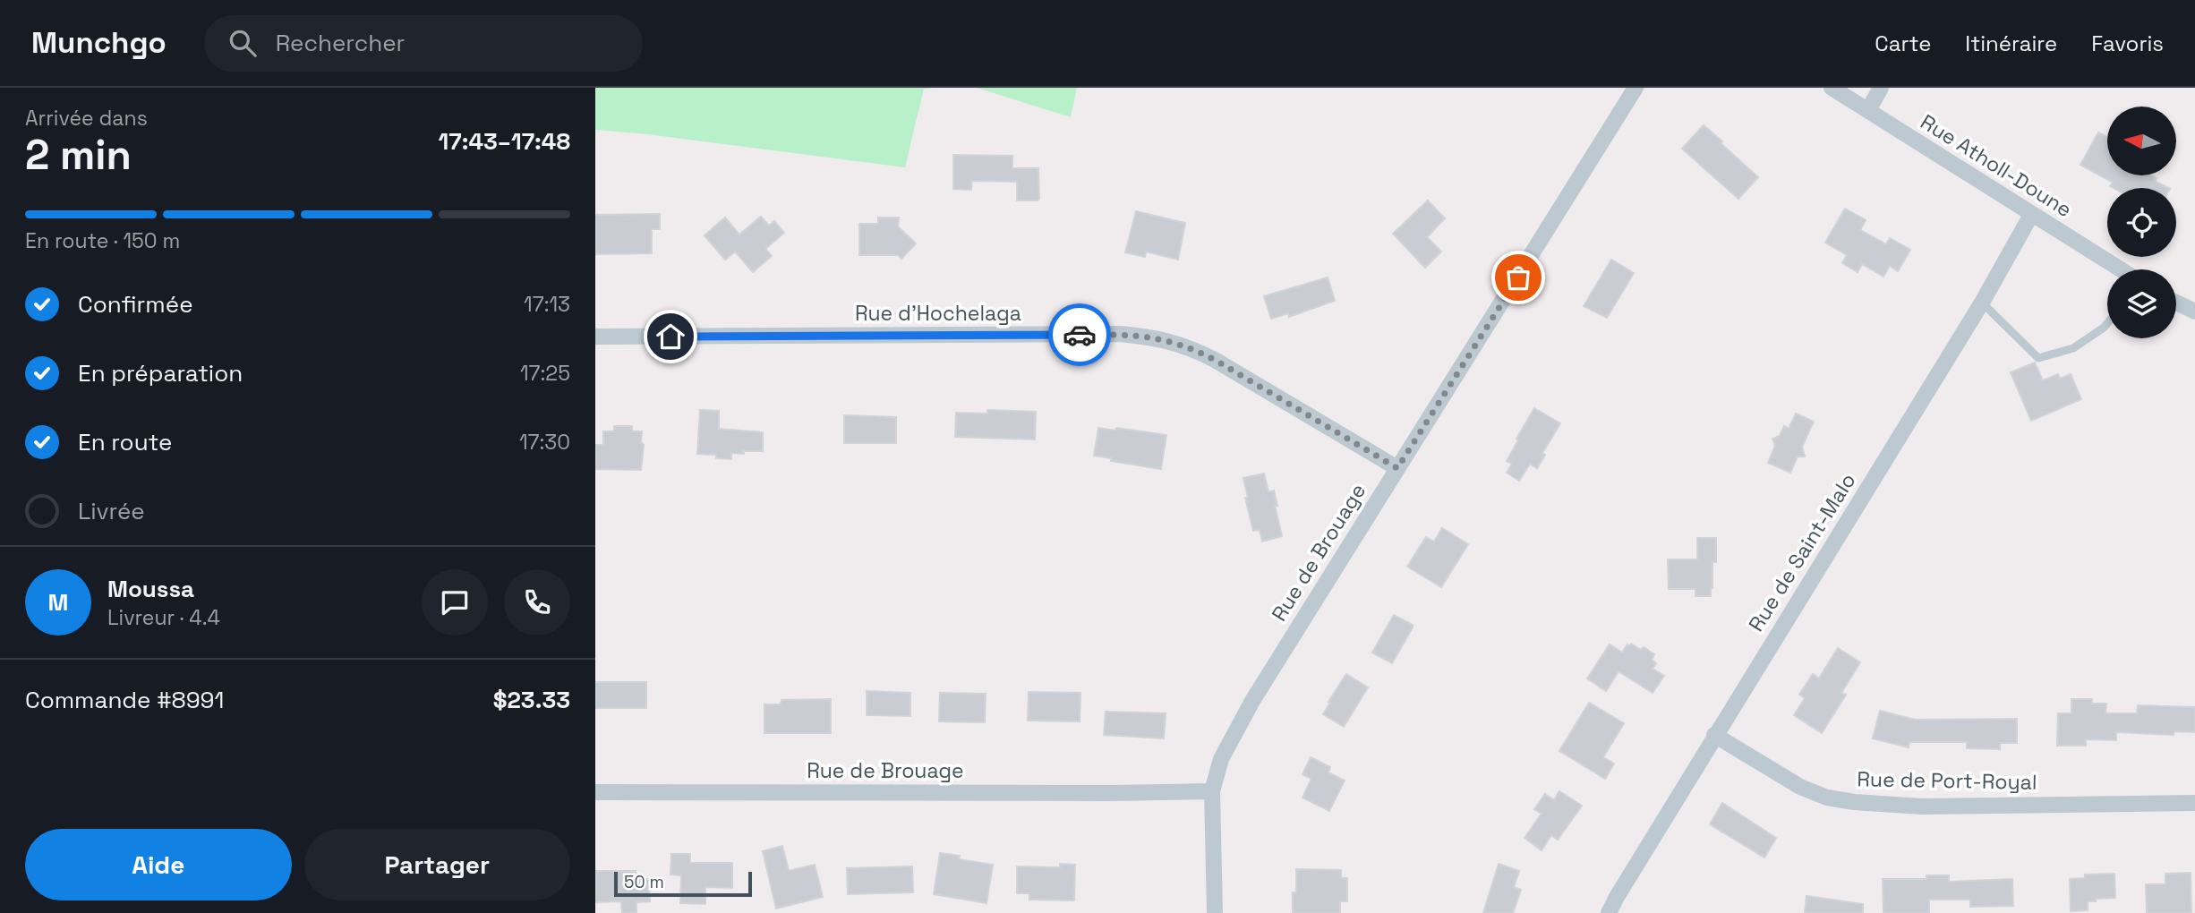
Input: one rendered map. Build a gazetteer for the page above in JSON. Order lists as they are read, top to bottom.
{
  "streets": {
    "street": [
      "Rue Atholl-Doune",
      "Rue d'Hochelaga",
      "Rue de Brouage",
      "Rue de Saint-Malo",
      "Rue de Port-Royal"
    ]
  },
  "crossings": [
    ["Rue Atholl-Doune", "Rue de Saint-Malo"],
    ["Rue d'Hochelaga", "Rue de Brouage"],
    ["Rue de Saint-Malo", "Rue de Port-Royal"]
  ],
  "scale_bar": "50 m",
  "north": "left",
  "page": {
    "header": "Munchgo",
    "search": "Rechercher",
    "nav": ["Carte", "Itinéraire", "Favoris"],
    "heading": ["2 min", "Arrivée dans", "17:43–17:48"],
    "panel": [
      "Moussa",
      "Livreur · 4.4",
      "Commande #8991",
      "$23.33"
    ],
    "bar": "En route · 150 m",
    "list": [
      ["Confirmée", "17:13"],
      ["En préparation", "17:25"],
      ["En route", "17:30"],
      "Livrée"
    ],
    "round": "M",
    "buttons": ["Aide", "Partager"],
    "scale": "50 m"
  }
}
